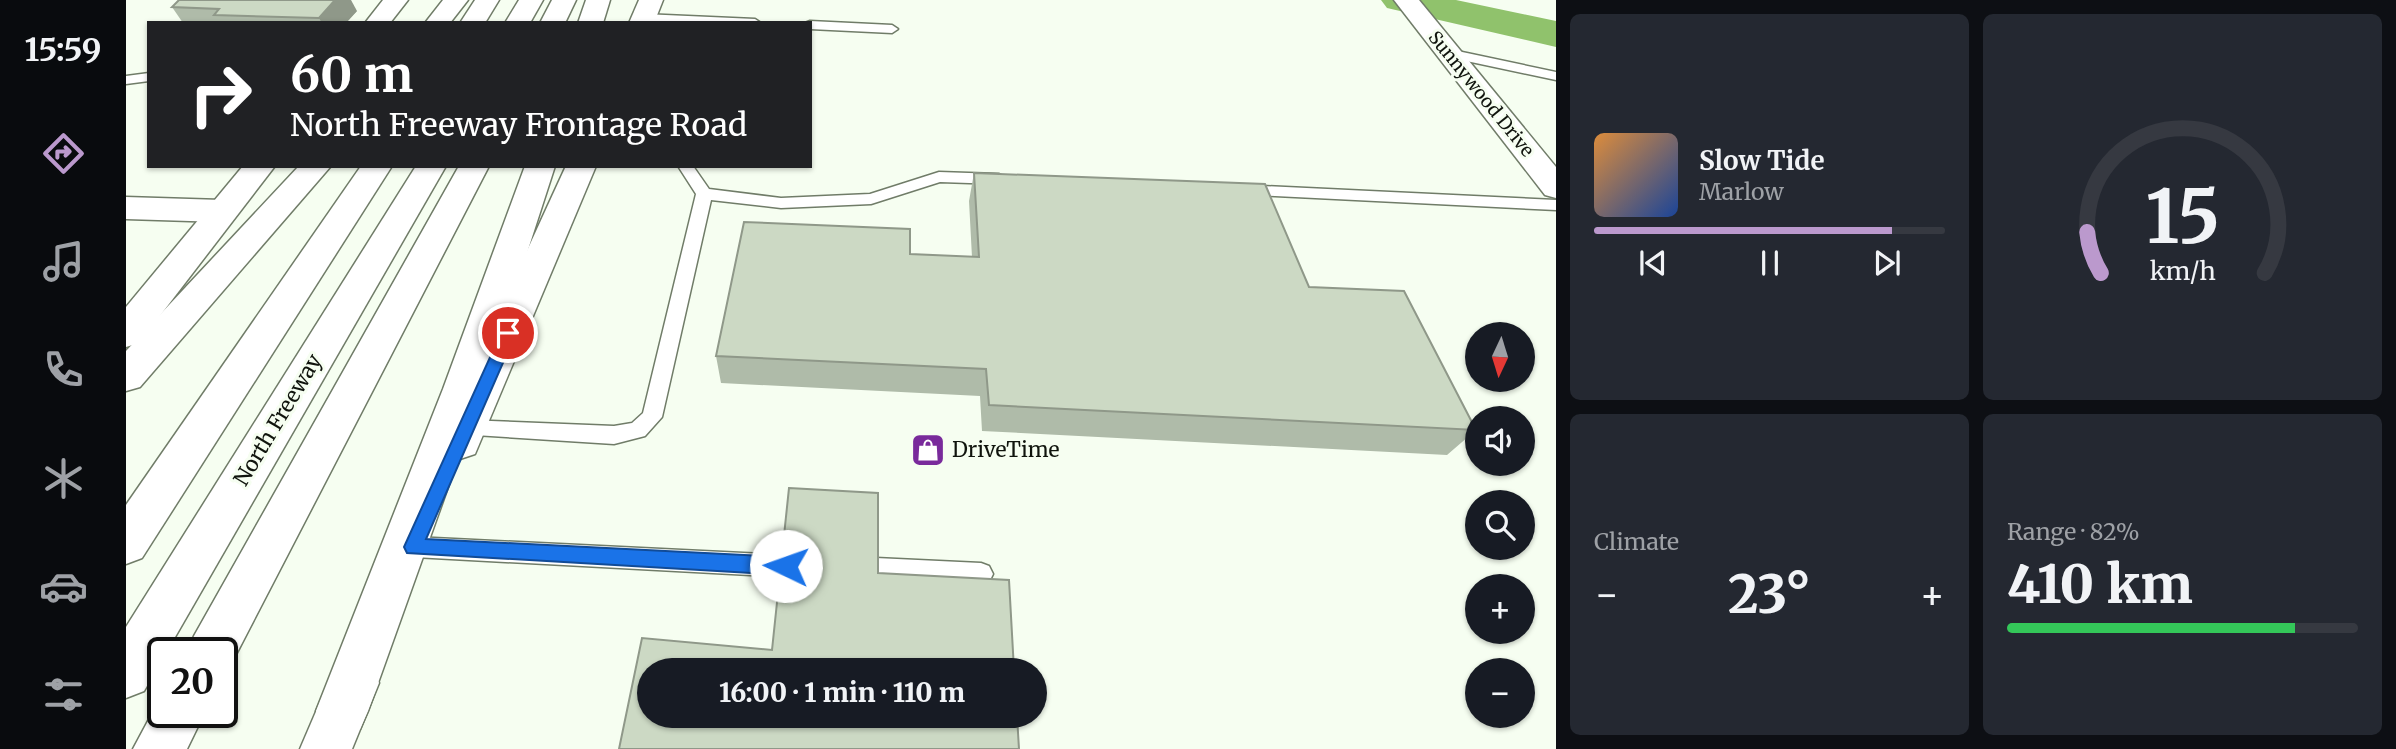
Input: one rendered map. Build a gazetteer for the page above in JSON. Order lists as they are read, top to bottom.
{
  "streets": {
    "main road": ["Sunnywood Drive", "North Freeway"]
  },
  "places": {
    "shop": ["DriveTime"]
  },
  "north": "bottom",
  "page": {
    "tabs": "15:59",
    "turn": ["60 m", "North Freeway Frontage Road"],
    "song": ["Slow Tide", "Marlow"],
    "map_buttons": ["+", "−"],
    "tile": [
      "Climate",
      ["Range · 82%", "410 km"]
    ],
    "heat": ["−", "23°", "+"],
    "limit": "20",
    "trip": "16:00 · 1 min · 110 m",
    "gauge": ["15", "km/h"]
  }
}
